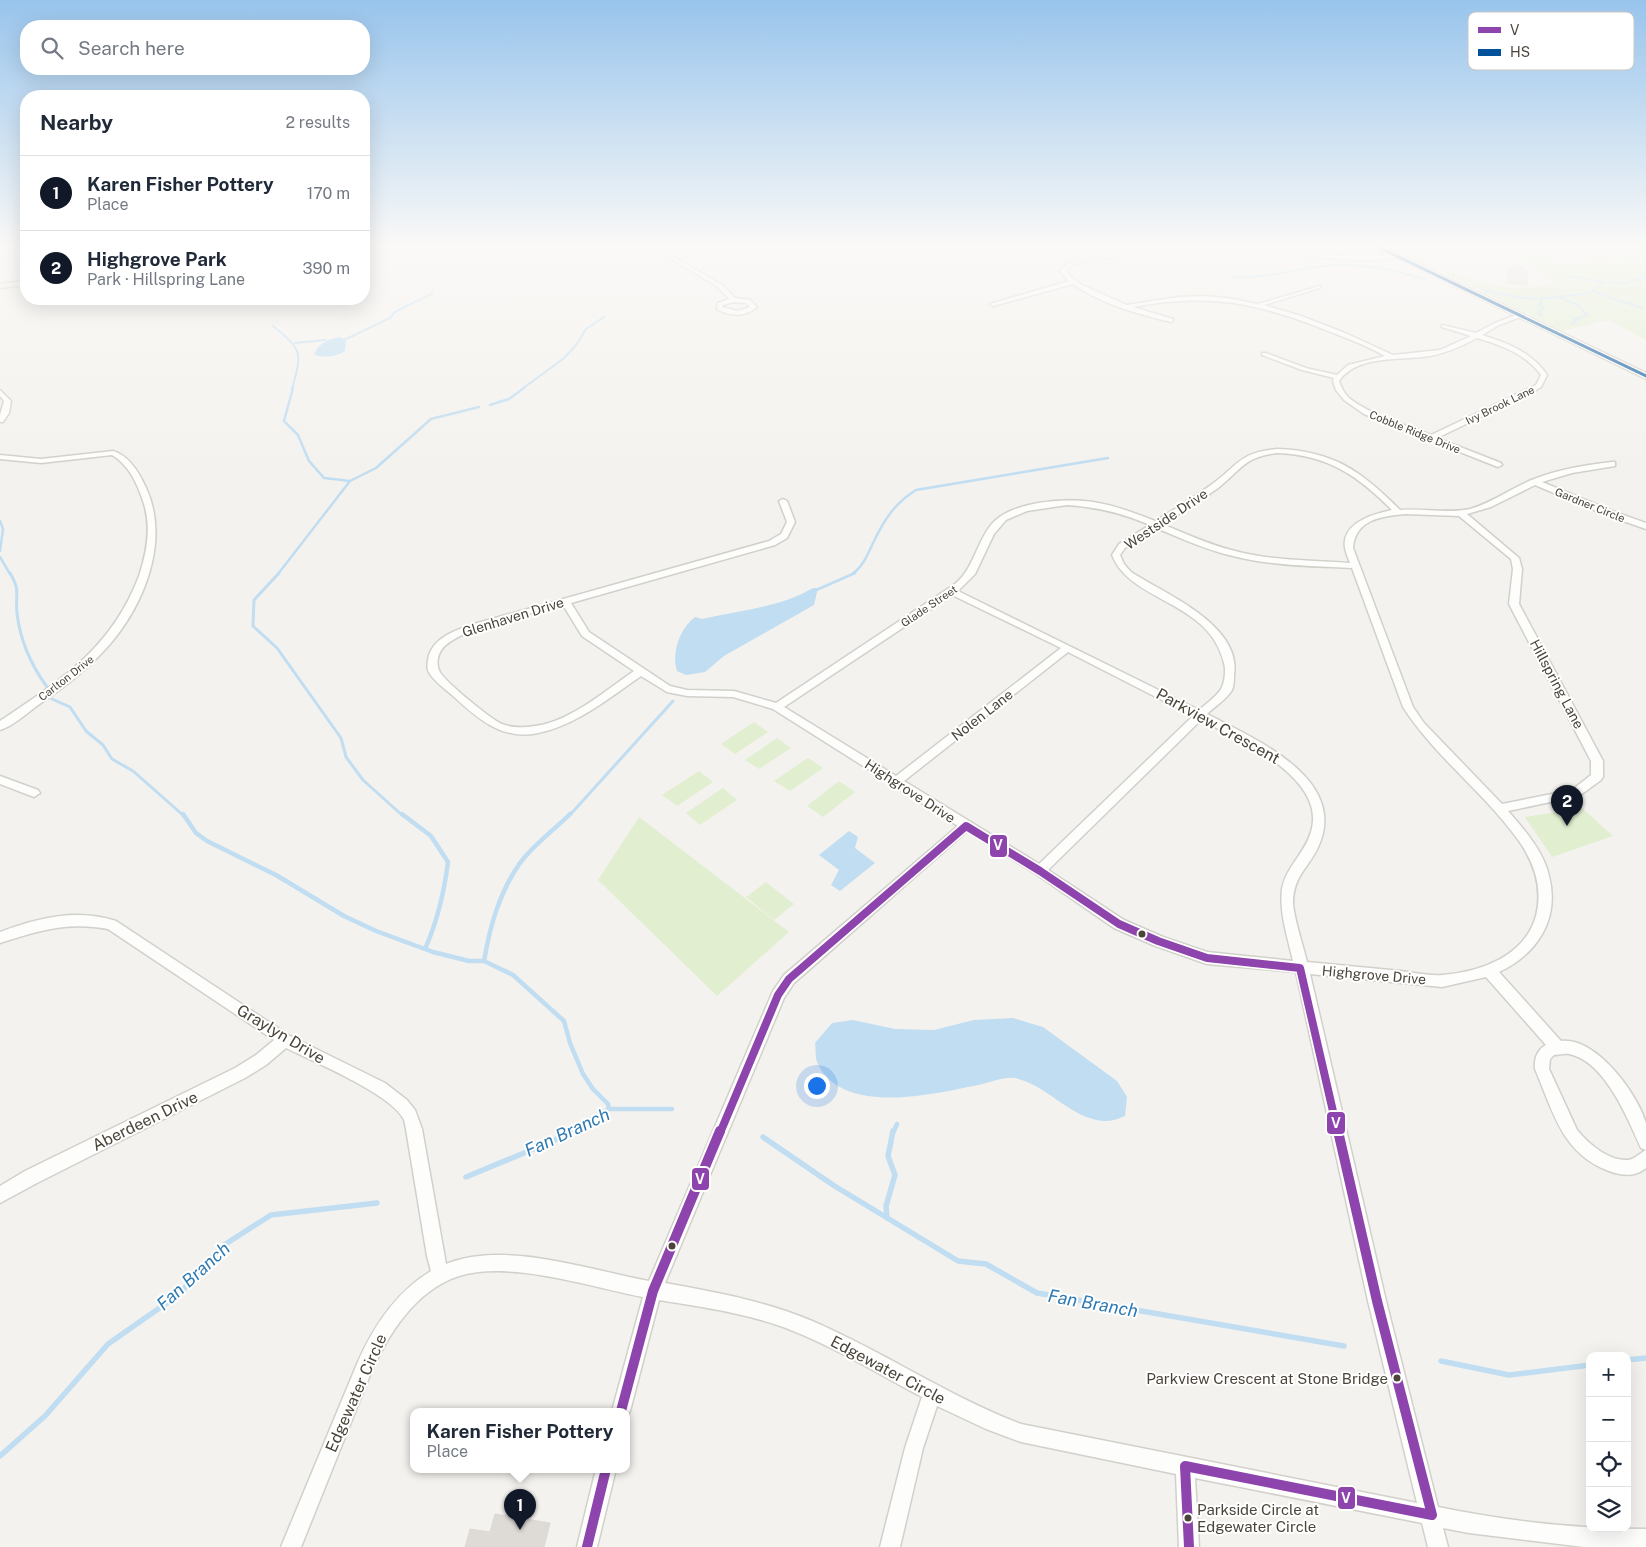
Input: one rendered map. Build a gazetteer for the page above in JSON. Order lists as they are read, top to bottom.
{
  "streets": {
    "street": [
      "Ivy Brook Lane",
      "Cobble Ridge Drive",
      "Gardner Circle",
      "Westside Drive",
      "Glade Street",
      "Glenhaven Drive",
      "Carlton Drive",
      "Hillspring Lane",
      "Nolen Lane",
      "Parkview Crescent",
      "Highgrove Drive",
      "Graylyn Drive",
      "Aberdeen Drive",
      "Edgewater Circle"
    ]
  },
  "crossings": [
    ["Ivy Brook Lane", "Cobble Ridge Drive"],
    ["Gardner Circle", "Highgrove Drive"],
    ["Westside Drive", "Glade Street"],
    ["Westside Drive", "Parkview Crescent"],
    ["Westside Drive", "Highgrove Drive"],
    ["Glade Street", "Parkview Crescent"],
    ["Glade Street", "Highgrove Drive"],
    ["Glenhaven Drive", "Highgrove Drive"],
    ["Hillspring Lane", "Highgrove Drive"],
    ["Nolen Lane", "Parkview Crescent"],
    ["Nolen Lane", "Highgrove Drive"],
    ["Parkview Crescent", "Highgrove Drive"],
    ["Parkview Crescent", "Edgewater Circle"],
    ["Graylyn Drive", "Aberdeen Drive"],
    ["Graylyn Drive", "Edgewater Circle"]
  ],
  "water": ["Fan Branch"],
  "places": ["Parkview Crescent at Stone Bridge", "Parkside Circle at Edgewater Circle"],
  "lines": ["transit line HS", "transit line V"],
  "legend": ["V", "HS"],
  "page": {
    "search": "Search here",
    "heading": ["Nearby", "2 results"],
    "list": [
      {
        "mark": "1",
        "name": "Karen Fisher Pottery",
        "note": "Place",
        "value": "170 m"
      },
      {
        "mark": "2",
        "name": "Highgrove Park",
        "note": "Park · Hillspring Lane",
        "value": "390 m"
      }
    ],
    "pins": ["2", "1"],
    "map_buttons": ["+", "−"],
    "popup": ["Karen Fisher Pottery", "Place"]
  }
}
